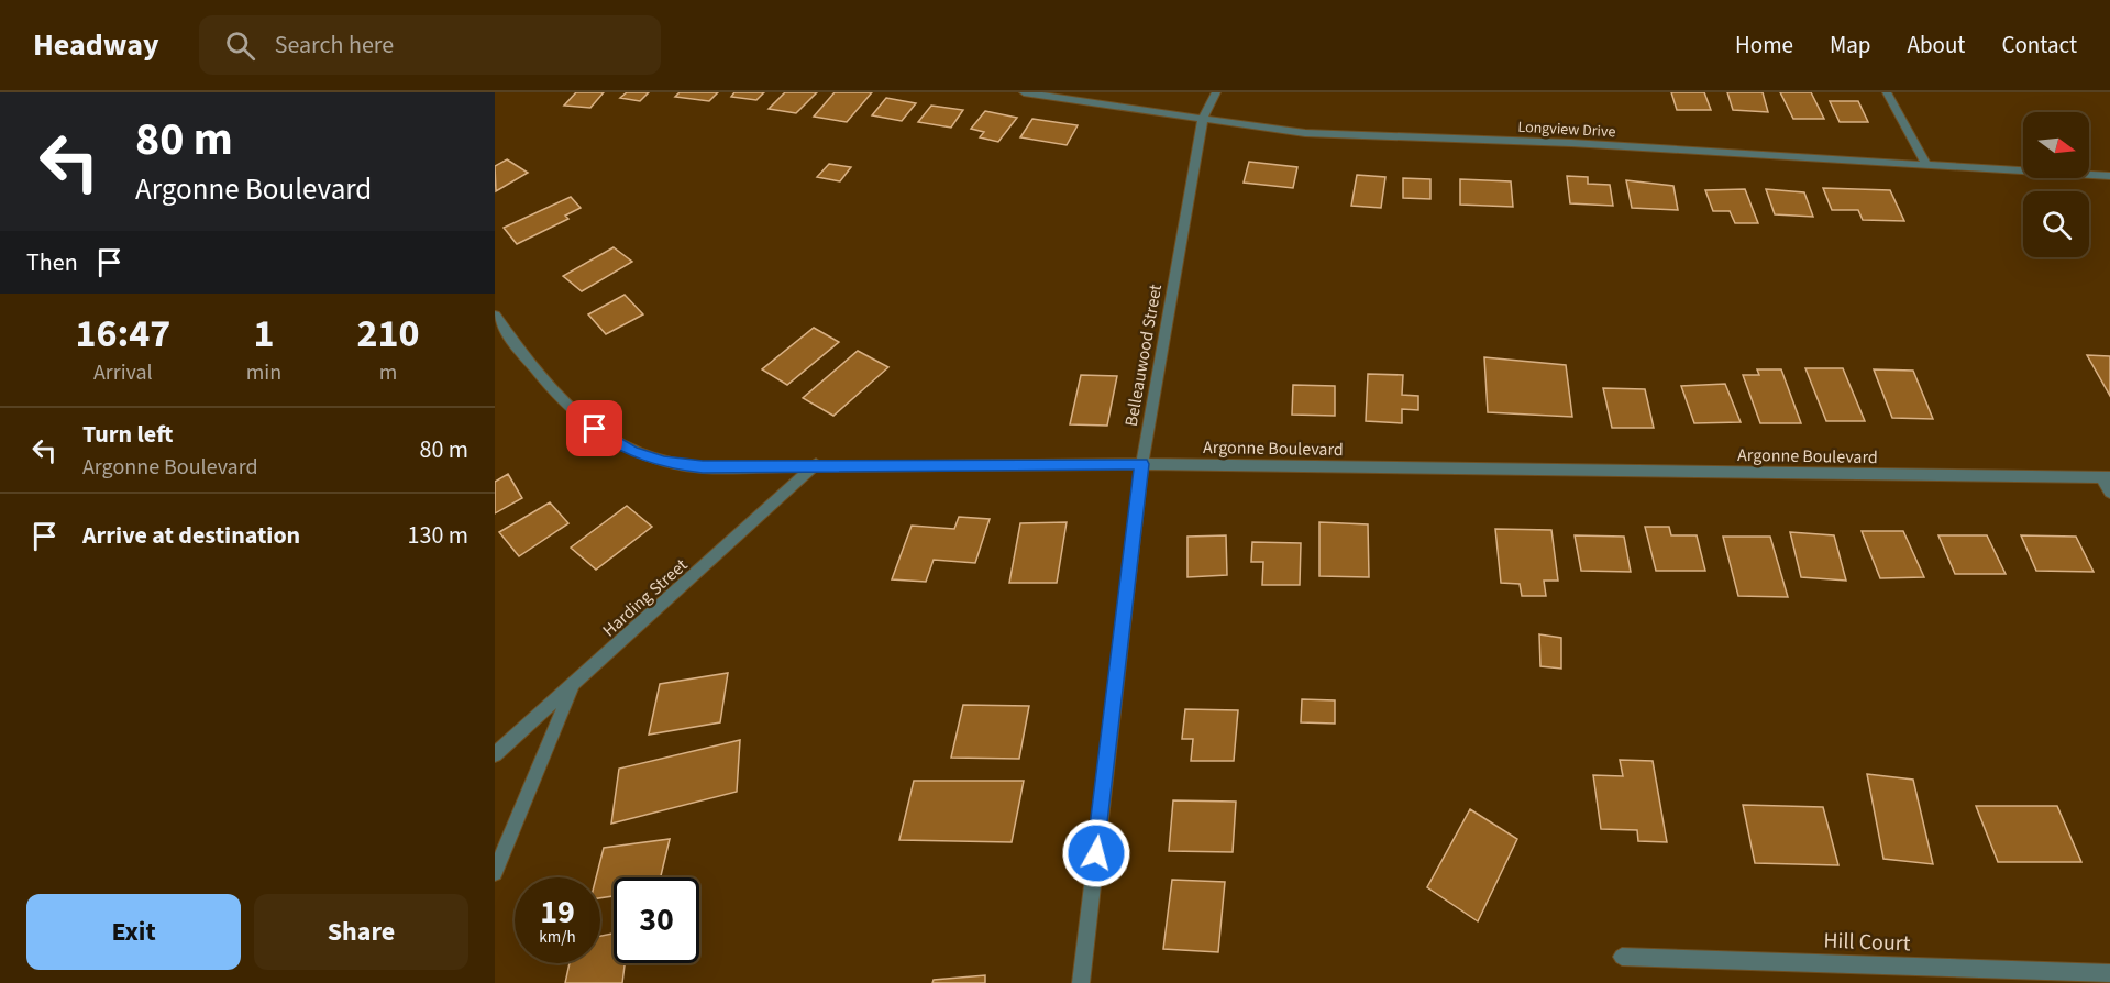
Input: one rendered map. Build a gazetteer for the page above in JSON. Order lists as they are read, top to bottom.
{
  "streets": {
    "street": [
      "Longview Drive",
      "Belleauwood Street",
      "Argonne Boulevard",
      "Harding Street",
      "Hill Court"
    ]
  },
  "crossings": [
    ["Longview Drive", "Belleauwood Street"],
    ["Belleauwood Street", "Argonne Boulevard"],
    ["Argonne Boulevard", "Harding Street"]
  ],
  "north": "right",
  "page": {
    "header": "Headway",
    "search": "Search here",
    "nav": [
      "Home",
      "Map",
      "About",
      "Contact"
    ],
    "turn": ["80 m", "Argonne Boulevard"],
    "then": "Then",
    "eta": [
      "16:47",
      "Arrival",
      "1",
      "min",
      "210",
      "m"
    ],
    "list": [
      {
        "name": "Turn left",
        "note": "Argonne Boulevard",
        "value": "80 m"
      },
      {
        "name": "Arrive at destination",
        "value": "130 m"
      }
    ],
    "speed": "19 km/h",
    "limit": "30",
    "buttons": ["Exit", "Share"]
  }
}
